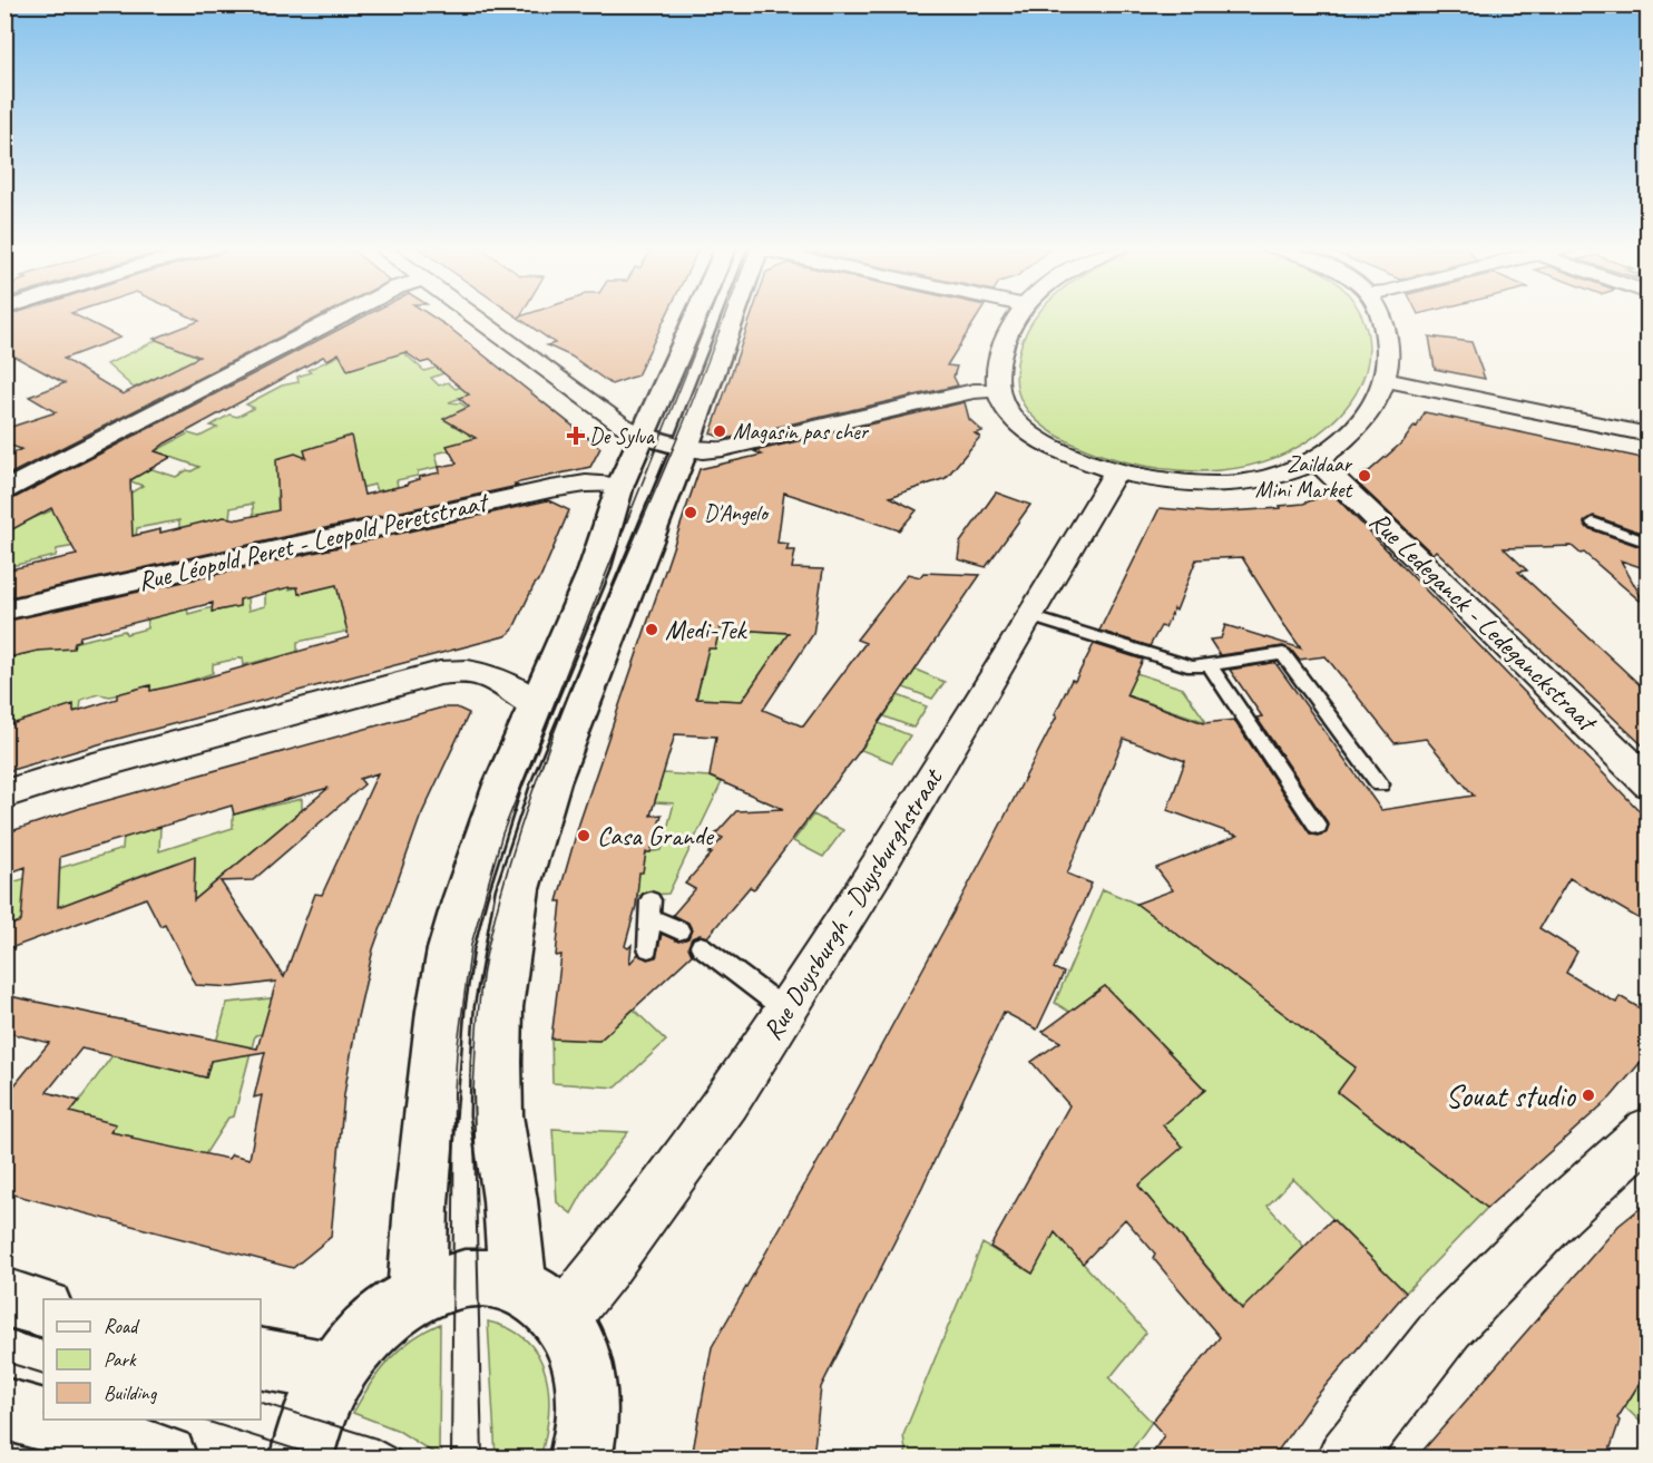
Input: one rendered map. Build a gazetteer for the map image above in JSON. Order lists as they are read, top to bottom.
{
  "streets": {
    "street": ["Rue Léopold Peret - Leopold Peretstraat", "Rue Ledeganck - Ledeganckstraat", "Rue Duysburgh - Duysburghstraat"]
  },
  "places": {
    "other": [
      "Magasin pas cher",
      "Zaildaar Mini Market",
      "D'Angelo",
      "Medi-Tek",
      "Casa Grande",
      "Souat studio"
    ],
    "health": ["De Sylva"]
  },
  "legend": ["Road", "Park", "Building"]
}
